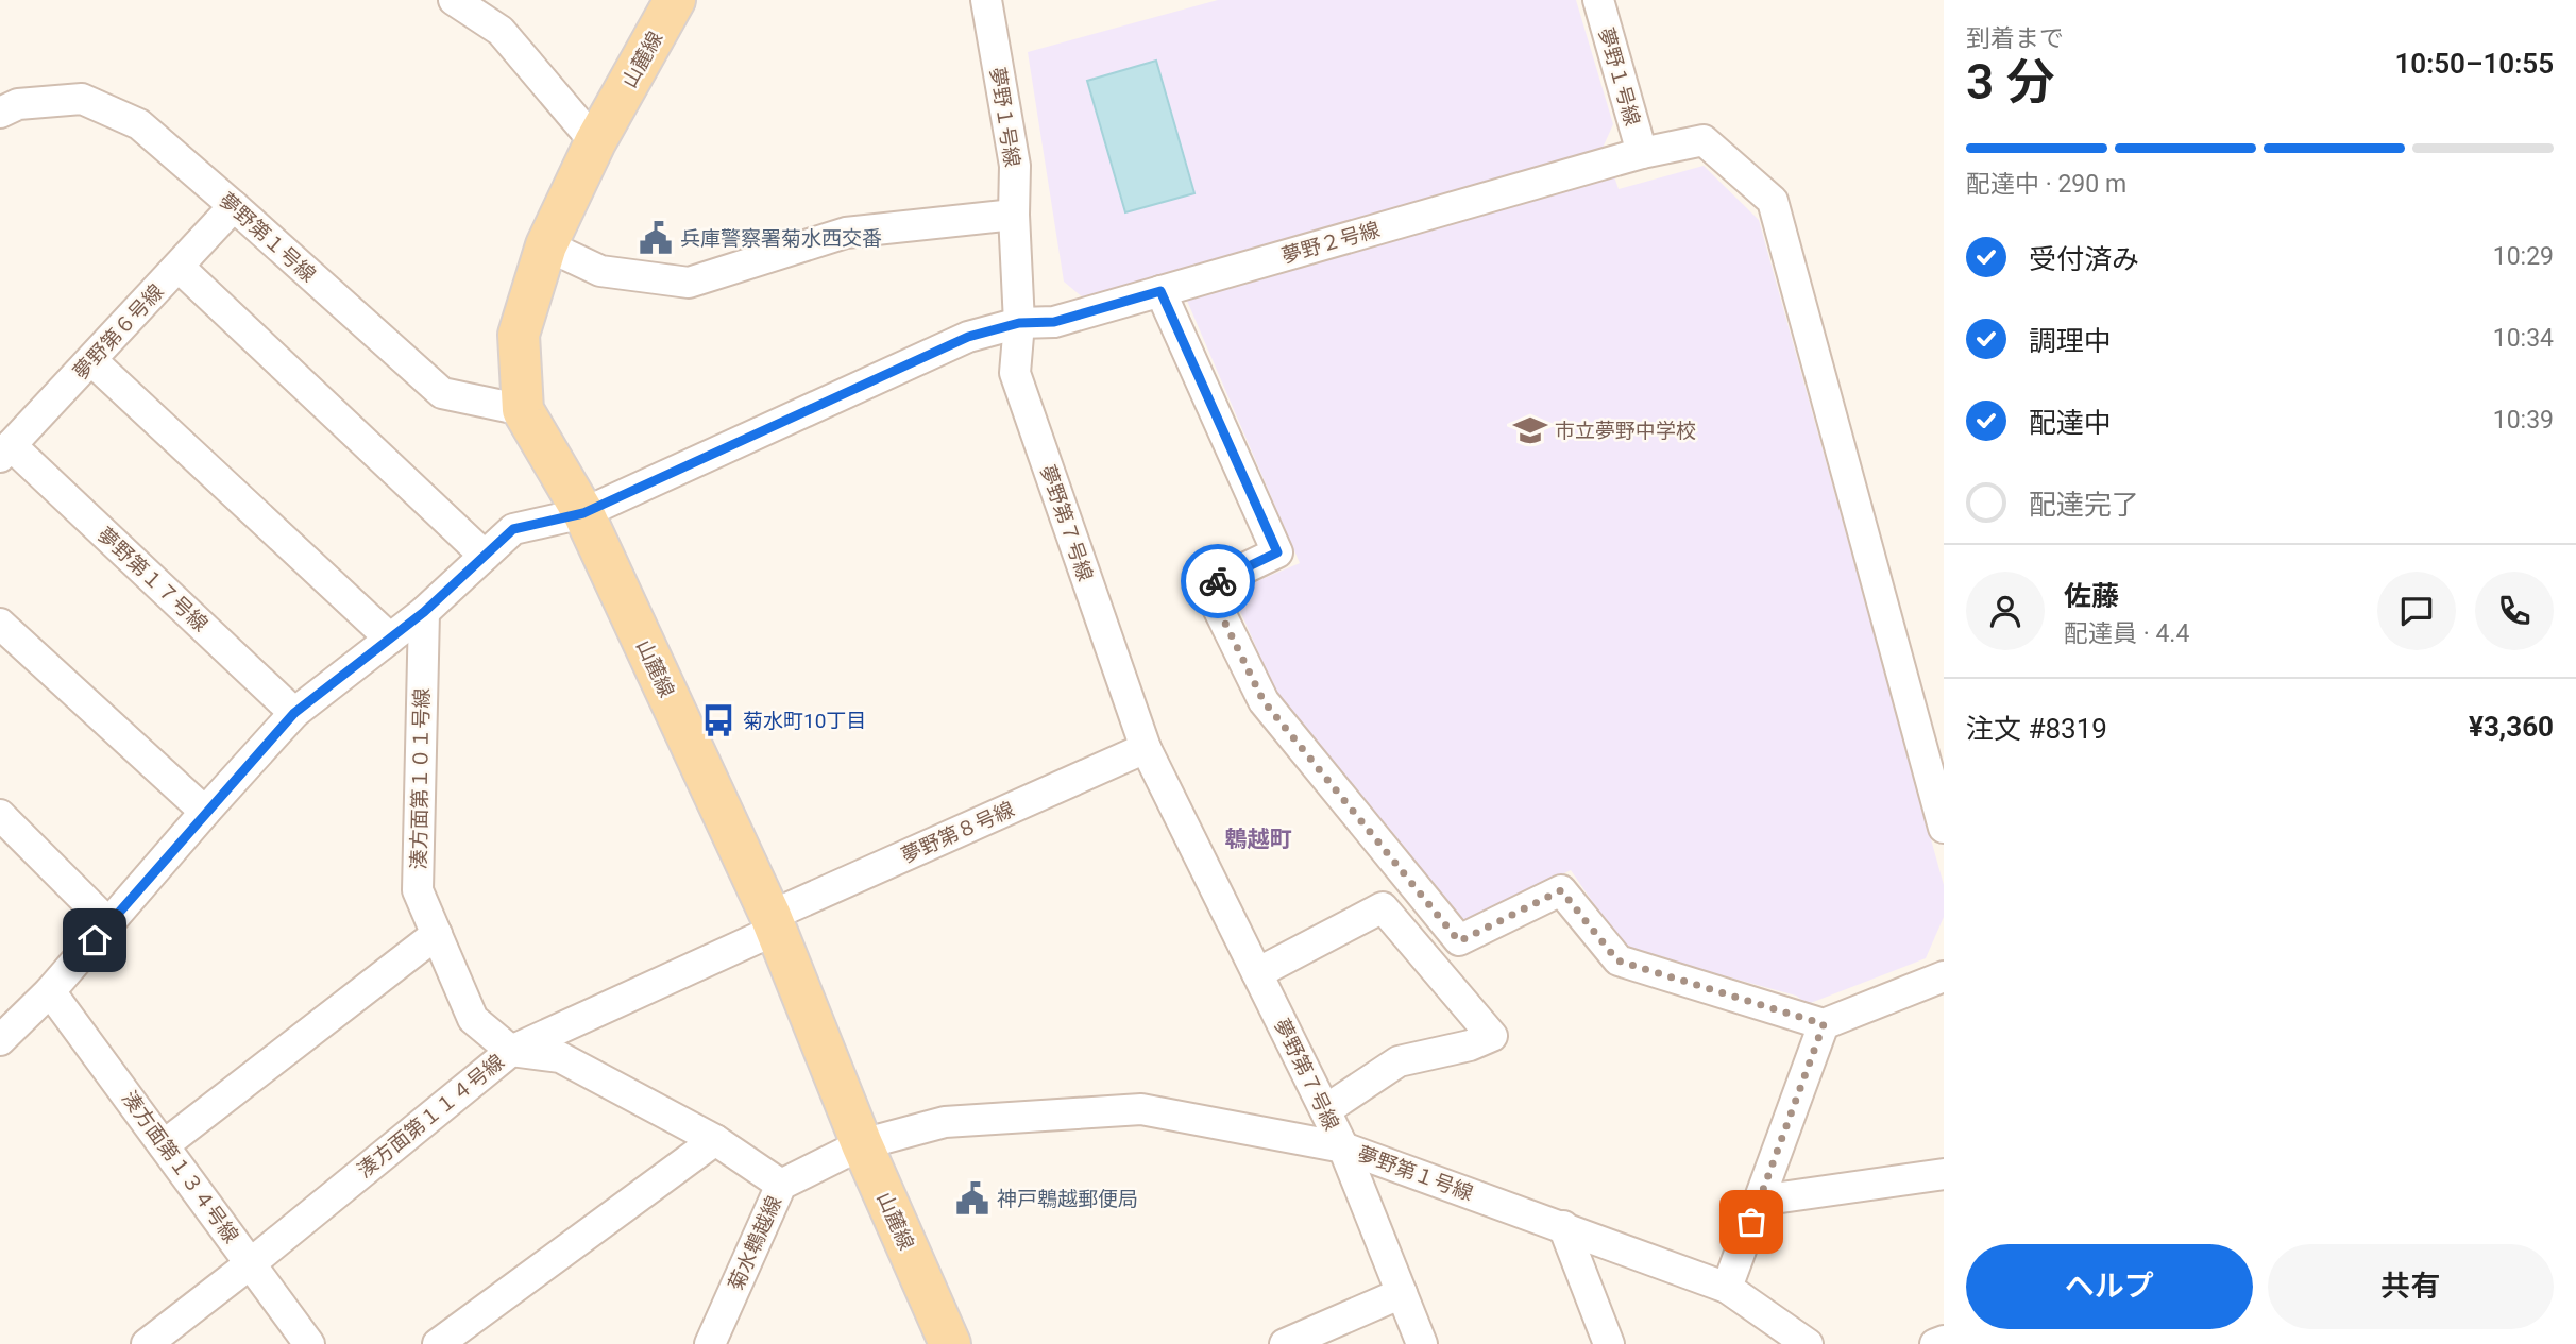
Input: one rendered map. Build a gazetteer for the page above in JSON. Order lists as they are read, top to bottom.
{
  "streets": {
    "main road": ["山麓線"],
    "street": [
      "夢野１号線",
      "夢野第１号線",
      "夢野２号線",
      "夢野第６号線",
      "夢野第７号線",
      "夢野第１７号線",
      "湊方面第１０１号線",
      "夢野第８号線",
      "湊方面第１１４号線",
      "湊方面第１３４号線",
      "菊水鵯越線"
    ]
  },
  "crossings": [
    ["山麓線", "夢野第１号線"],
    ["山麓線", "夢野第８号線"],
    ["山麓線", "菊水鵯越線"],
    ["夢野１号線", "夢野２号線"],
    ["夢野１号線", "夢野第７号線"],
    ["夢野第１号線", "夢野第６号線"],
    ["夢野第１号線", "夢野第７号線"],
    ["夢野第１号線", "菊水鵯越線"],
    ["夢野２号線", "夢野第７号線"],
    ["夢野第６号線", "夢野第１７号線"],
    ["夢野第７号線", "夢野第８号線"],
    ["湊方面第１０１号線", "夢野第８号線"],
    ["湊方面第１０１号線", "湊方面第１１４号線"],
    ["夢野第８号線", "湊方面第１１４号線"],
    ["湊方面第１１４号線", "湊方面第１３４号線"],
    ["湊方面第１１４号線", "菊水鵯越線"]
  ],
  "districts": ["鵯越町"],
  "places": {
    "public building": ["兵庫警察署菊水西交番", "神戸鵯越郵便局"],
    "school or university": ["市立夢野中学校"],
    "bus stop": ["菊水町10丁目"]
  },
  "page": {
    "heading": ["3 分", "到着まで", "10:50–10:55"],
    "panel": [
      "佐藤",
      "配達員 · 4.4",
      "注文 #8319",
      "¥3,360"
    ],
    "bar": "配達中 · 290 m",
    "list": [
      ["受付済み", "10:29"],
      ["調理中", "10:34"],
      ["配達中", "10:39"],
      "配達完了"
    ],
    "buttons": ["ヘルプ", "共有"]
  }
}
